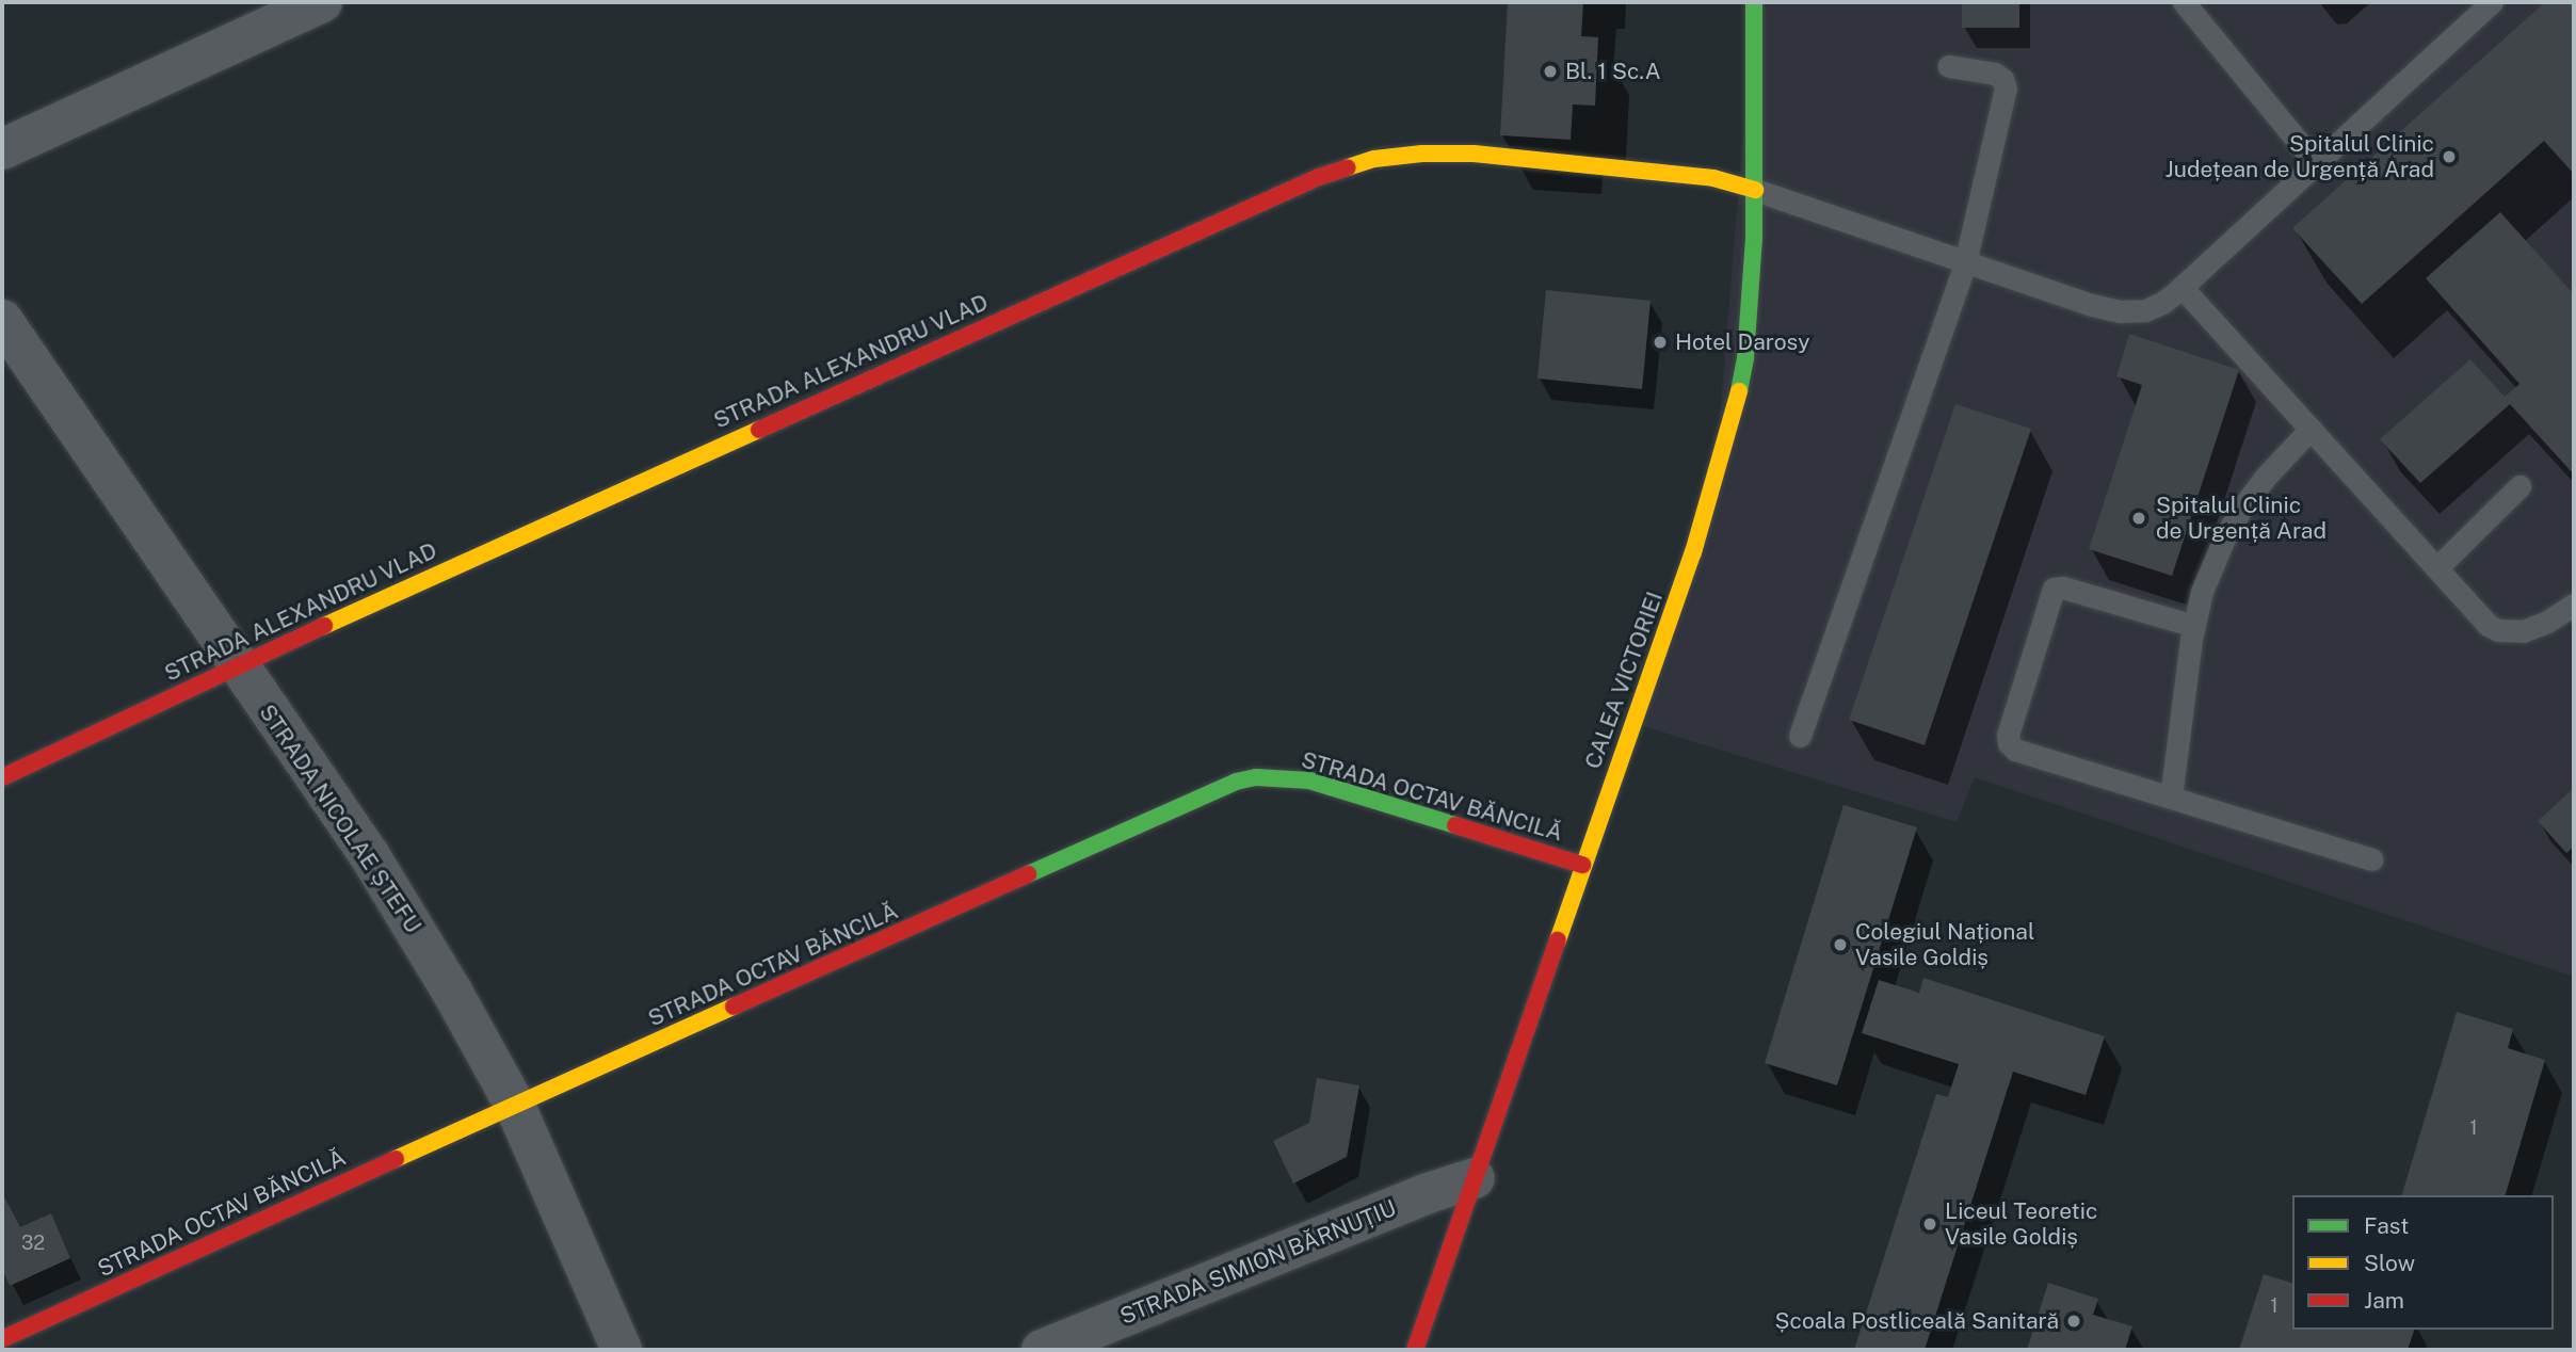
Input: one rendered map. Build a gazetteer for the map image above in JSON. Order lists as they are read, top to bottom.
{
  "streets": {
    "street": [
      "STRADA ALEXANDRU VLAD",
      "CALEA VICTORIEI",
      "STRADA OCTAV BĂNCILĂ",
      "STRADA NICOLAE ȘTEFU",
      "STRADA SIMION BĂRNUȚIU"
    ]
  },
  "crossings": [
    ["STRADA ALEXANDRU VLAD", "CALEA VICTORIEI"],
    ["STRADA ALEXANDRU VLAD", "STRADA NICOLAE ȘTEFU"],
    ["CALEA VICTORIEI", "STRADA OCTAV BĂNCILĂ"],
    ["CALEA VICTORIEI", "STRADA SIMION BĂRNUȚIU"],
    ["STRADA OCTAV BĂNCILĂ", "STRADA NICOLAE ȘTEFU"]
  ],
  "places": [
    "Bl. 1 Sc.A",
    "Spitalul Clinic Județean de Urgență Arad",
    "Hotel Darosy",
    "Spitalul Clinic de Urgență Arad",
    "Colegiul Național Vasile Goldiș",
    "Liceul Teoretic Vasile Goldiș",
    "Școala Postliceală Sanitară"
  ],
  "house_numbers": ["1", "32", "1"],
  "legend": ["Fast", "Slow", "Jam"]
}
